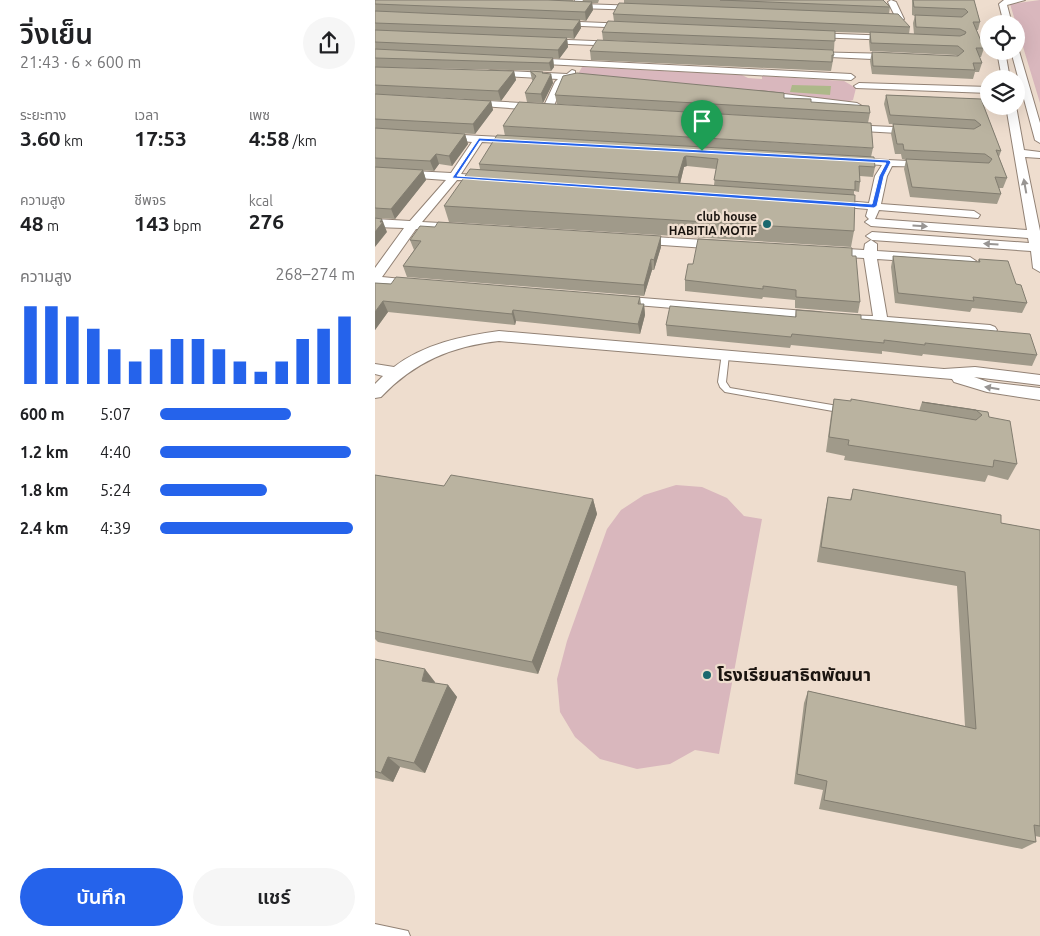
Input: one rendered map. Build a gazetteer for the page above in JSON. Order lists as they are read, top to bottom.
{
  "places": ["club house HABITIA MOTIF", "โรงเรียนสาธิตพัฒนา"],
  "page": {
    "heading": ["วิ่งเย็น", "21:43 · 6 × 600 m"],
    "stats": [
      ["ระยะทาง", "3.60 km"],
      ["เวลา", "17:53"],
      ["เพซ", "4:58 /km"],
      ["ความสูง", "48 m"],
      ["ชีพจร", "143 bpm"],
      ["kcal", "276"]
    ],
    "chart": ["ความสูง", "268–274 m"],
    "list": [
      {
        "name": "600 m",
        "note": "5:07"
      },
      {
        "name": "1.2 km",
        "note": "4:40"
      },
      {
        "name": "1.8 km",
        "note": "5:24"
      },
      {
        "name": "2.4 km",
        "note": "4:39"
      }
    ],
    "buttons": ["บันทึก", "แชร์"]
  }
}
